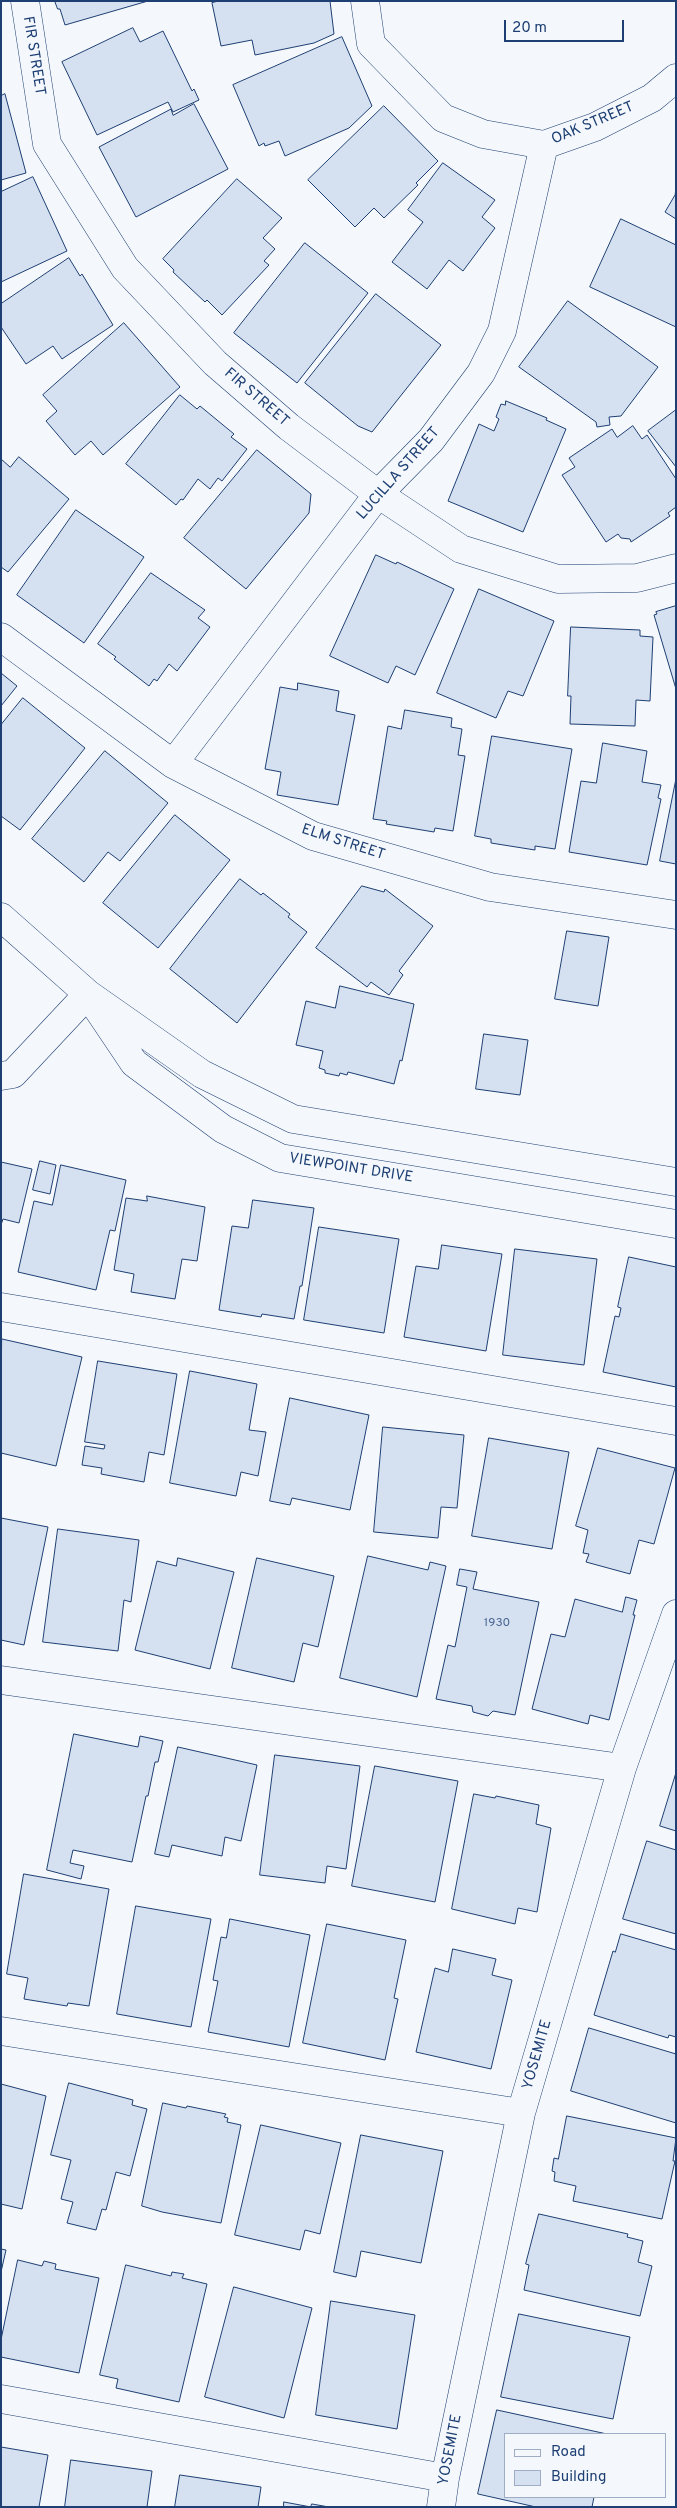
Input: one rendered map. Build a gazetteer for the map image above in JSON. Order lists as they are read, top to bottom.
{
  "streets": {
    "street": [
      "FIR STREET",
      "OAK STREET",
      "LUCILLA STREET",
      "ELM STREET",
      "VIEWPOINT DRIVE",
      "YOSEMITE"
    ]
  },
  "crossings": [
    ["FIR STREET", "LUCILLA STREET"],
    ["OAK STREET", "LUCILLA STREET"],
    ["LUCILLA STREET", "ELM STREET"]
  ],
  "house_numbers": ["1930"],
  "legend": ["Road", "Building"],
  "scale_bar": "20 m"
}
